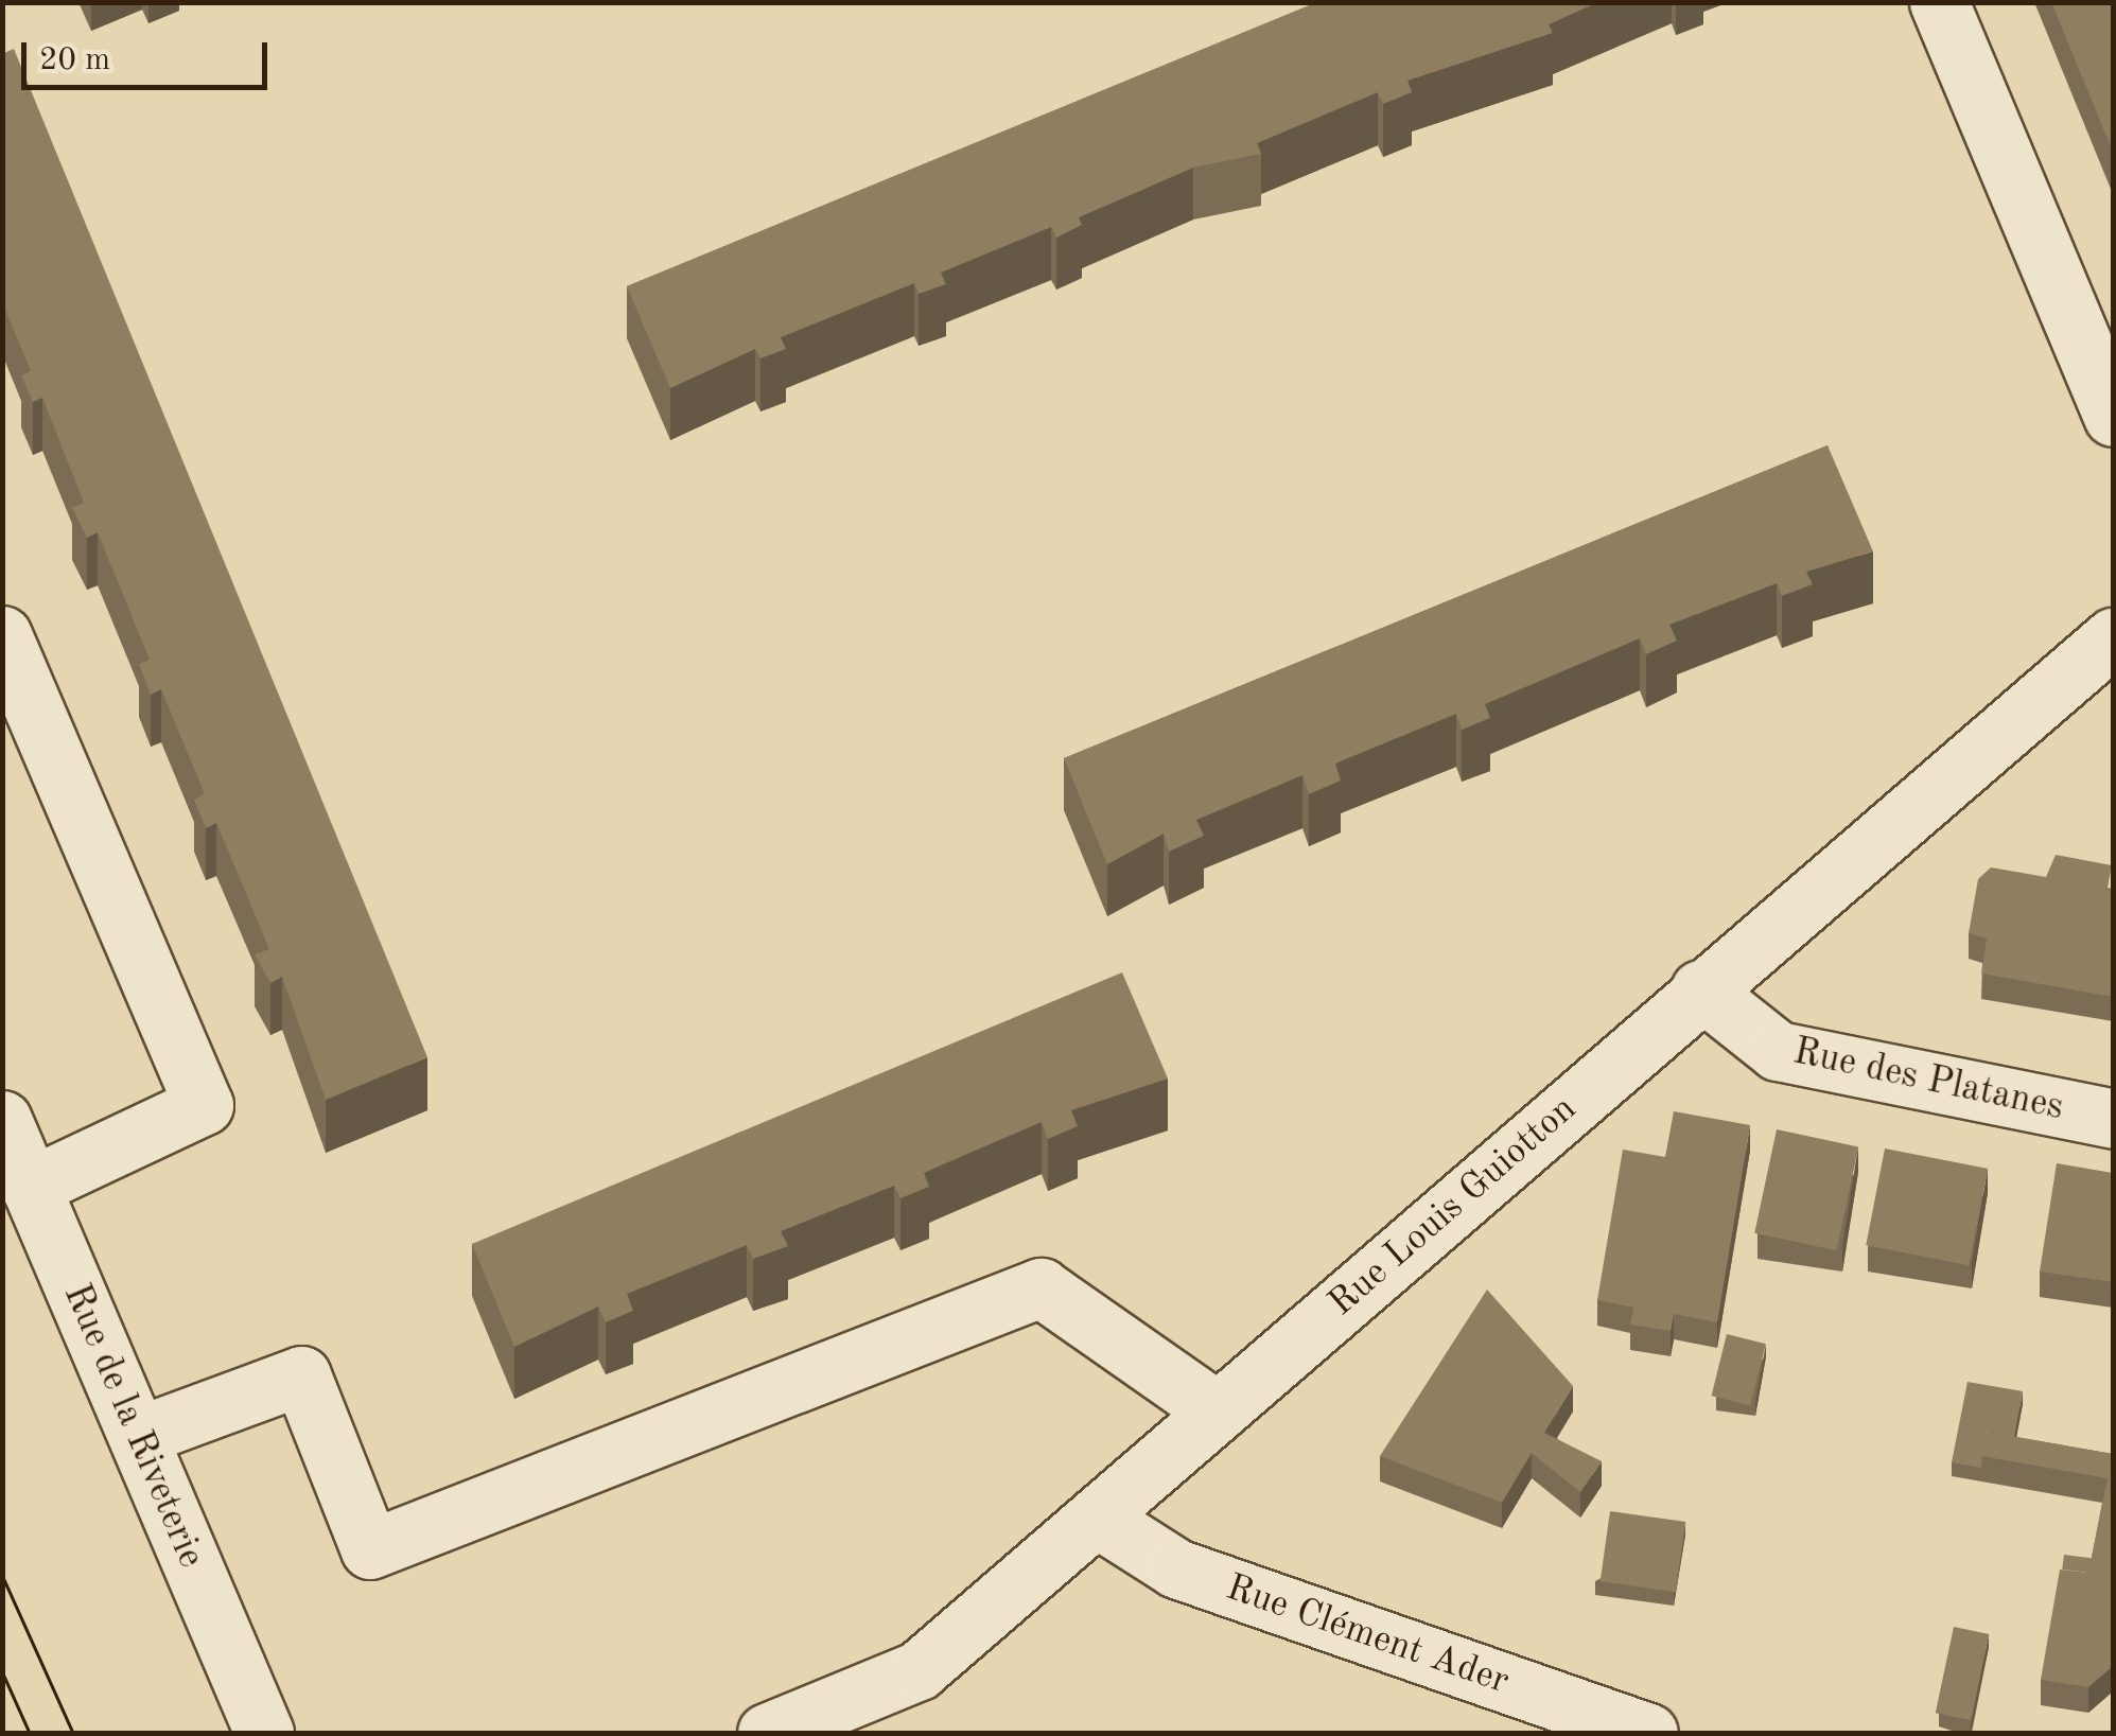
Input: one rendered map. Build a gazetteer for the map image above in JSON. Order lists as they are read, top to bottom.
{
  "streets": {
    "street": [
      "Rue des Platanes",
      "Rue Louis Guiotton",
      "Rue de la Riveterie",
      "Rue Clément Ader"
    ]
  },
  "crossings": [
    ["Rue des Platanes", "Rue Louis Guiotton"],
    ["Rue Louis Guiotton", "Rue Clément Ader"]
  ],
  "scale_bar": "20 m"
}
